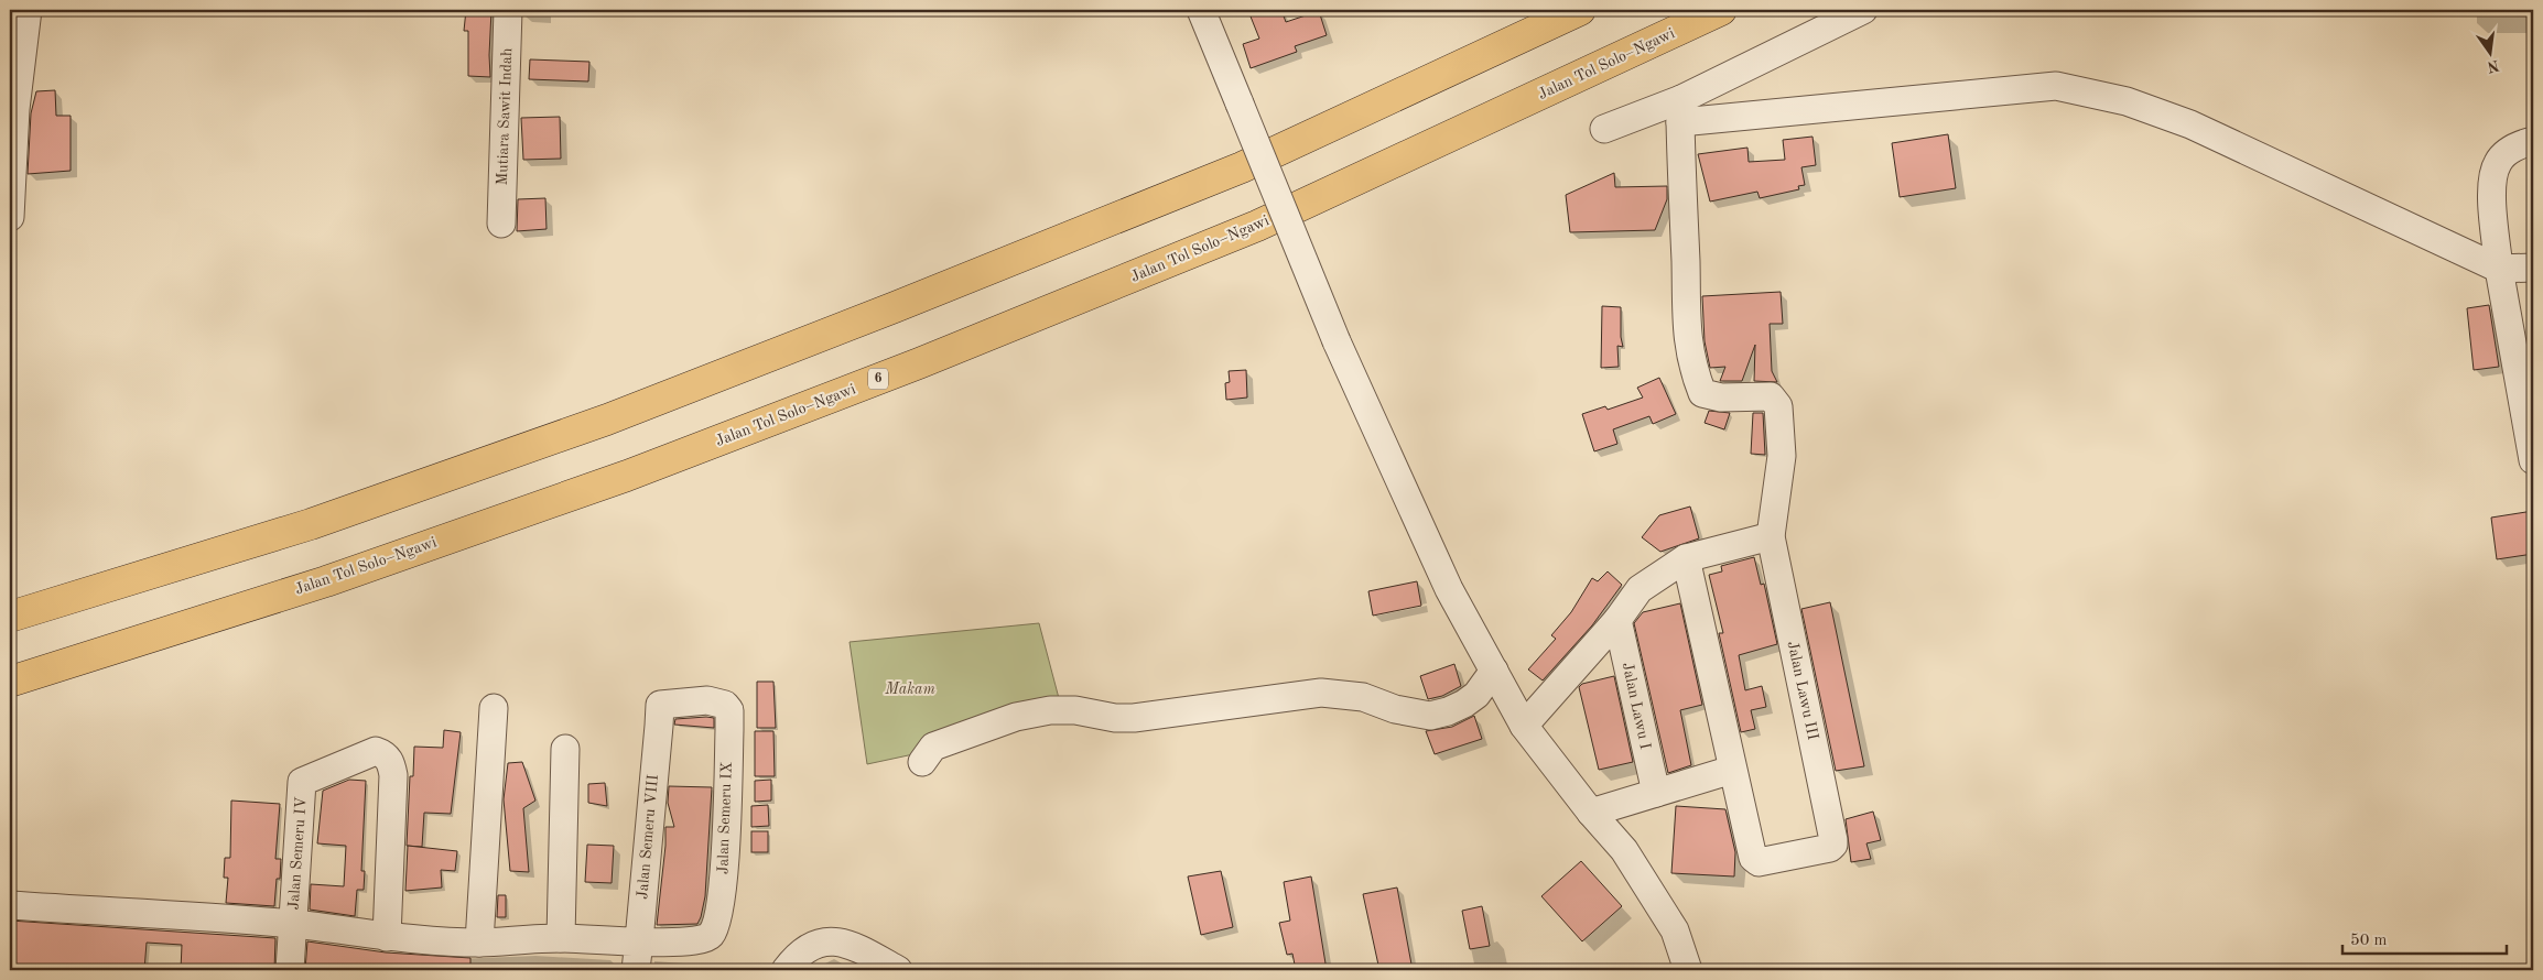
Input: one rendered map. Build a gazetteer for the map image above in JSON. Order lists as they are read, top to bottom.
{
  "streets": {
    "highway": ["Jalan Tol Solo–Ngawi", "6"],
    "street": [
      "Mutiara Sawit Indah",
      "Jalan Lawu III",
      "Jalan Lawu I",
      "Jalan Semeru IX",
      "Jalan Semeru VIII",
      "Jalan Semeru IV"
    ]
  },
  "crossings": [
    ["Jalan Semeru IX", "Jalan Semeru VIII"],
    ["Jalan Semeru IX", "Jalan Semeru IV"]
  ],
  "parks": ["Makam"],
  "scale_bar": "50 m",
  "north": "bottom"
}
